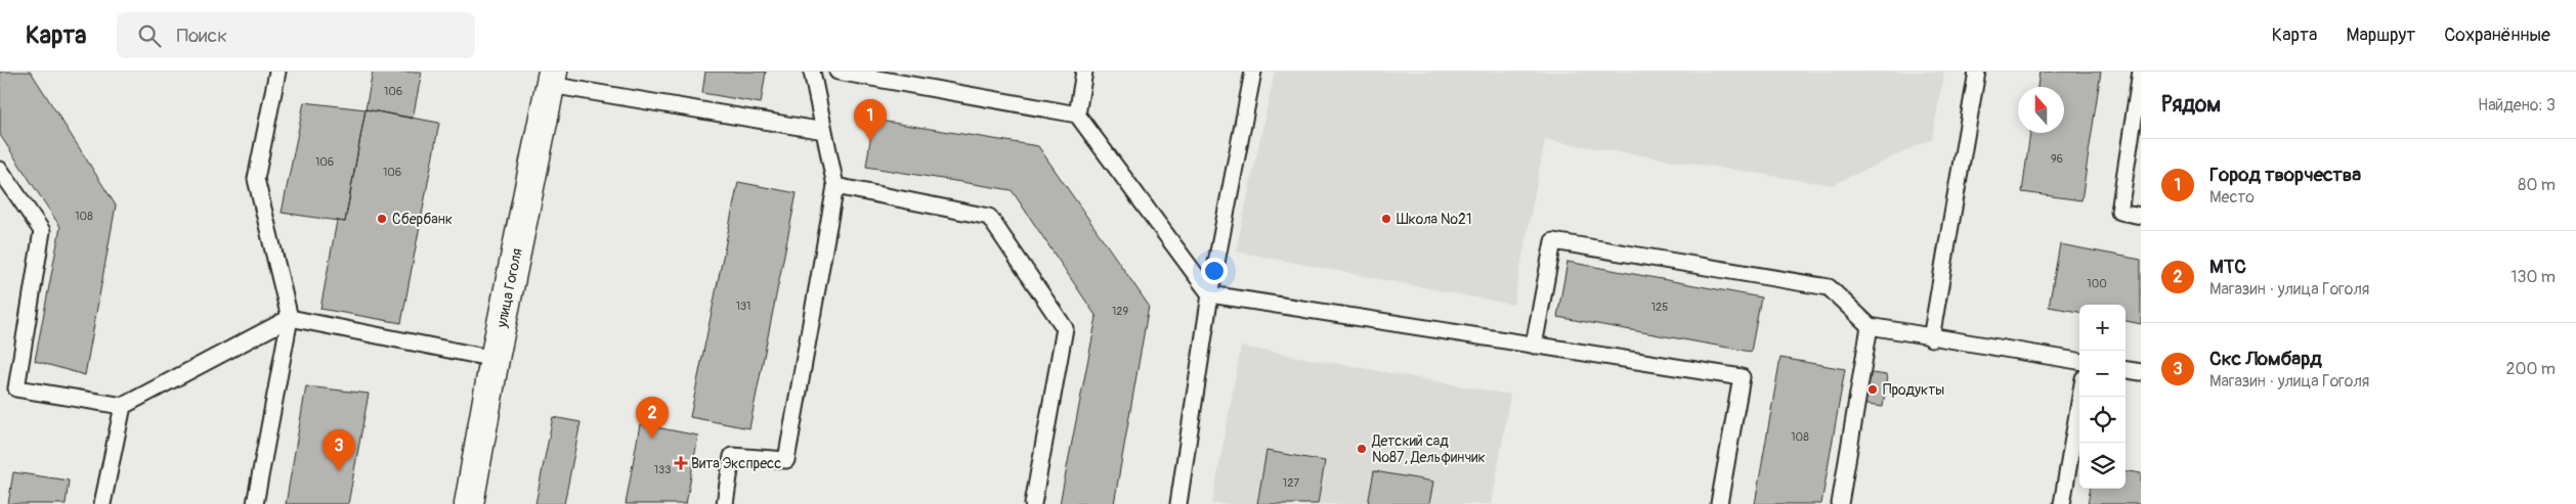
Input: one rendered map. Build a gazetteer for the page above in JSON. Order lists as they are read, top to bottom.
{
  "streets": {
    "main road": ["улица Гоголя"]
  },
  "places": {
    "other": [
      "Сбербанк",
      "Школа №21",
      "Продукты",
      "Детский сад №87, Дельфинчик"
    ],
    "health": ["Вита Экспресс"]
  },
  "house_numbers": [
    "106",
    "96",
    "106",
    "106",
    "108",
    "100",
    "131",
    "125",
    "129",
    "108",
    "133",
    "127"
  ],
  "north": "top",
  "page": {
    "header": "Карта",
    "search": "Поиск",
    "nav": ["Карта", "Маршрут", "Сохранённые"],
    "heading": ["Рядом", "Найдено: 3"],
    "pins": ["1", "2", "3"],
    "list": [
      {
        "mark": "1",
        "name": "Город творчества",
        "note": "Место",
        "value": "80 m"
      },
      {
        "mark": "2",
        "name": "МТС",
        "note": "Магазин · улица Гоголя",
        "value": "130 m"
      },
      {
        "mark": "3",
        "name": "Скс Ломбард",
        "note": "Магазин · улица Гоголя",
        "value": "200 m"
      }
    ],
    "map_buttons": ["+", "−"]
  }
}
